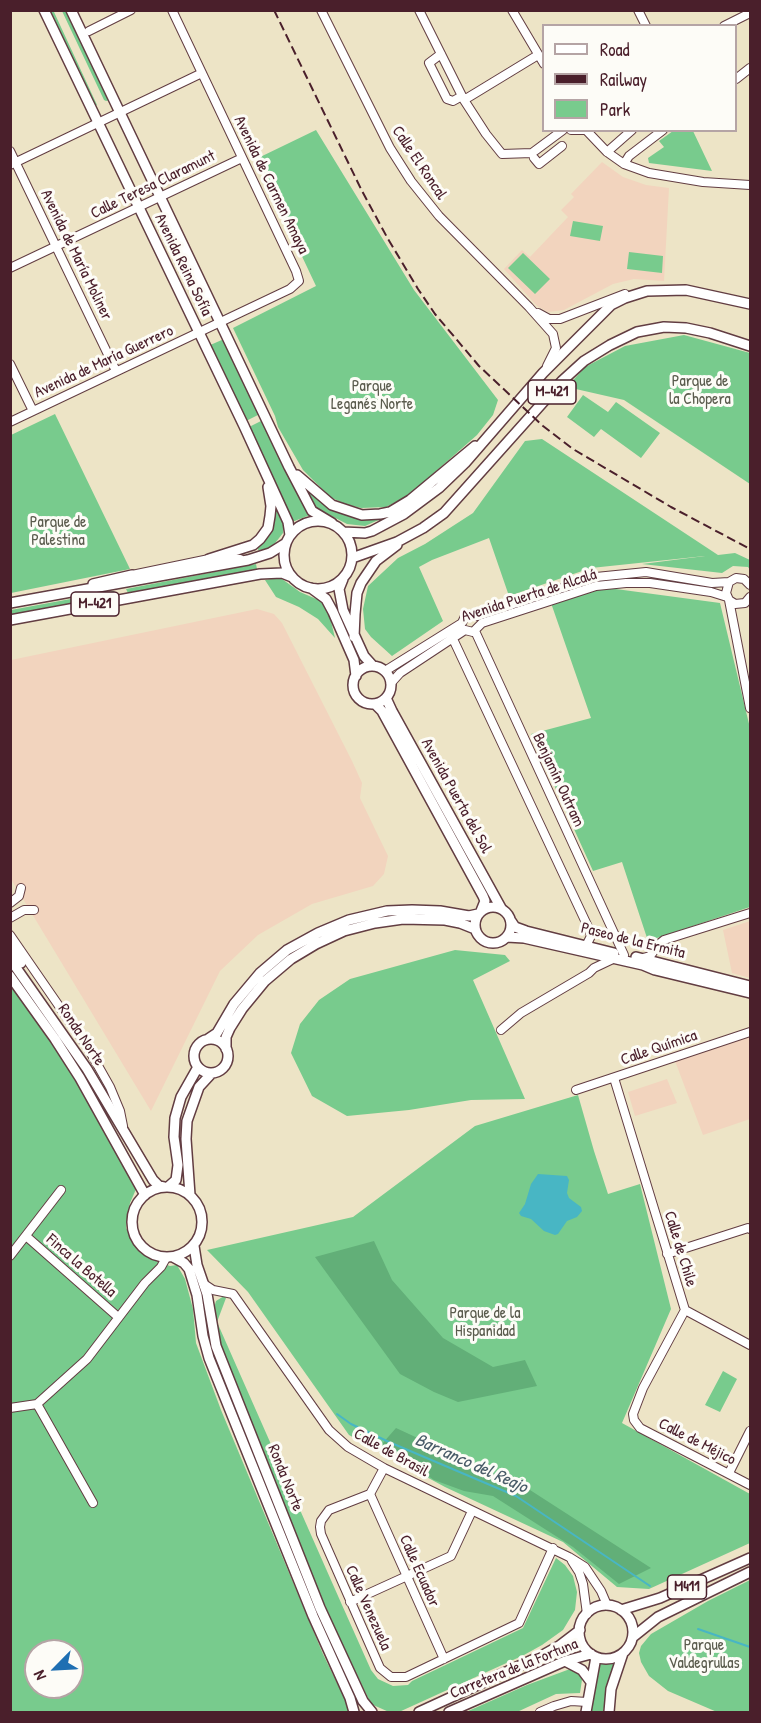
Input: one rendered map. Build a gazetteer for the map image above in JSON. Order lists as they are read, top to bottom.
{
  "streets": {
    "main road": [
      "Avenida Reina Sofía",
      "M-421",
      "Avenida Puerta del Sol",
      "Paseo de la Ermita",
      "Ronda Norte",
      "M411",
      "Carretera de la Fortuna"
    ],
    "street": [
      "Calle El Roncal",
      "Calle Teresa Claramunt",
      "Avenida de Carmen Amaya",
      "Avenida de María Moliner",
      "Avenida de María Guerrero",
      "Avenida Puerta de Alcalá",
      "Benjamín Outram",
      "Calle Química",
      "Calle de Chile",
      "Finca la Botella",
      "Calle de Méjico",
      "Calle de Brasil",
      "Calle Ecuador",
      "Calle Venezuela"
    ]
  },
  "crossings": [
    ["Calle Teresa Claramunt", "Avenida de Carmen Amaya"],
    ["Calle Teresa Claramunt", "Avenida de María Moliner"],
    ["Calle Teresa Claramunt", "Avenida Reina Sofía"],
    ["Avenida de Carmen Amaya", "Avenida Reina Sofía"],
    ["Avenida de Carmen Amaya", "Avenida de María Guerrero"],
    ["Avenida de María Moliner", "Avenida de María Guerrero"],
    ["Avenida Reina Sofía", "Avenida de María Guerrero"],
    ["Avenida Reina Sofía", "M-421"],
    ["Avenida Puerta de Alcalá", "Benjamín Outram"],
    ["Avenida Puerta de Alcalá", "Avenida Puerta del Sol"],
    ["Benjamín Outram", "Paseo de la Ermita"],
    ["Avenida Puerta del Sol", "Paseo de la Ermita"],
    ["Ronda Norte", "Finca la Botella"],
    ["Ronda Norte", "Calle de Brasil"],
    ["Calle Química", "Calle de Chile"],
    ["Calle de Chile", "Calle de Méjico"],
    ["Calle de Brasil", "M411"],
    ["Calle de Brasil", "Calle Venezuela"],
    ["Calle de Brasil", "Carretera de la Fortuna"],
    ["Calle Ecuador", "Calle Venezuela"],
    ["M411", "Carretera de la Fortuna"]
  ],
  "water": ["Barranco del Reajo"],
  "parks": [
    "Parque de la Chopera",
    "Parque Leganés Norte",
    "Parque de Palestina",
    "Parque de la Hispanidad",
    "Parque Valdegrullas"
  ],
  "legend": ["Road", "Railway", "Park"],
  "north": "bottom left"
}
